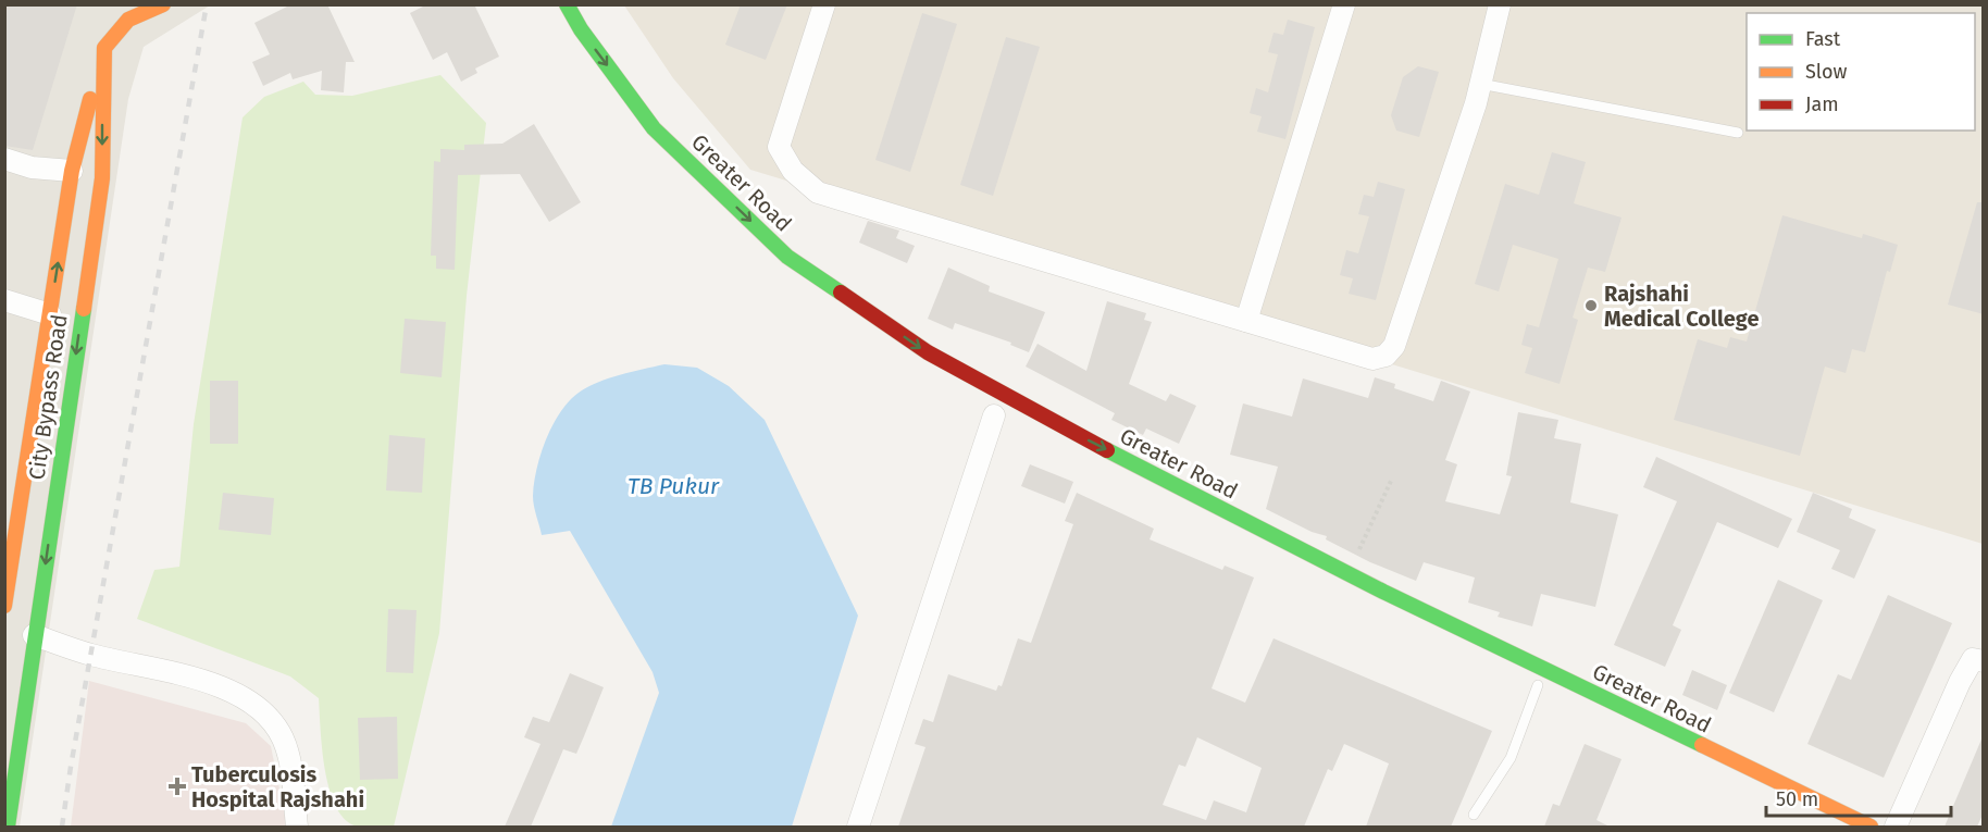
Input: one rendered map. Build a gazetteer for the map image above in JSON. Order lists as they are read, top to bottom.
{
  "streets": {
    "main road": ["Greater Road", "City Bypass Road"]
  },
  "one_way": ["Greater Road"],
  "water": ["TB Pukur"],
  "places": {
    "other": ["Rajshahi Medical College"],
    "health": ["Tuberculosis Hospital Rajshahi"]
  },
  "legend": ["Fast", "Slow", "Jam"],
  "scale_bar": "50 m"
}
